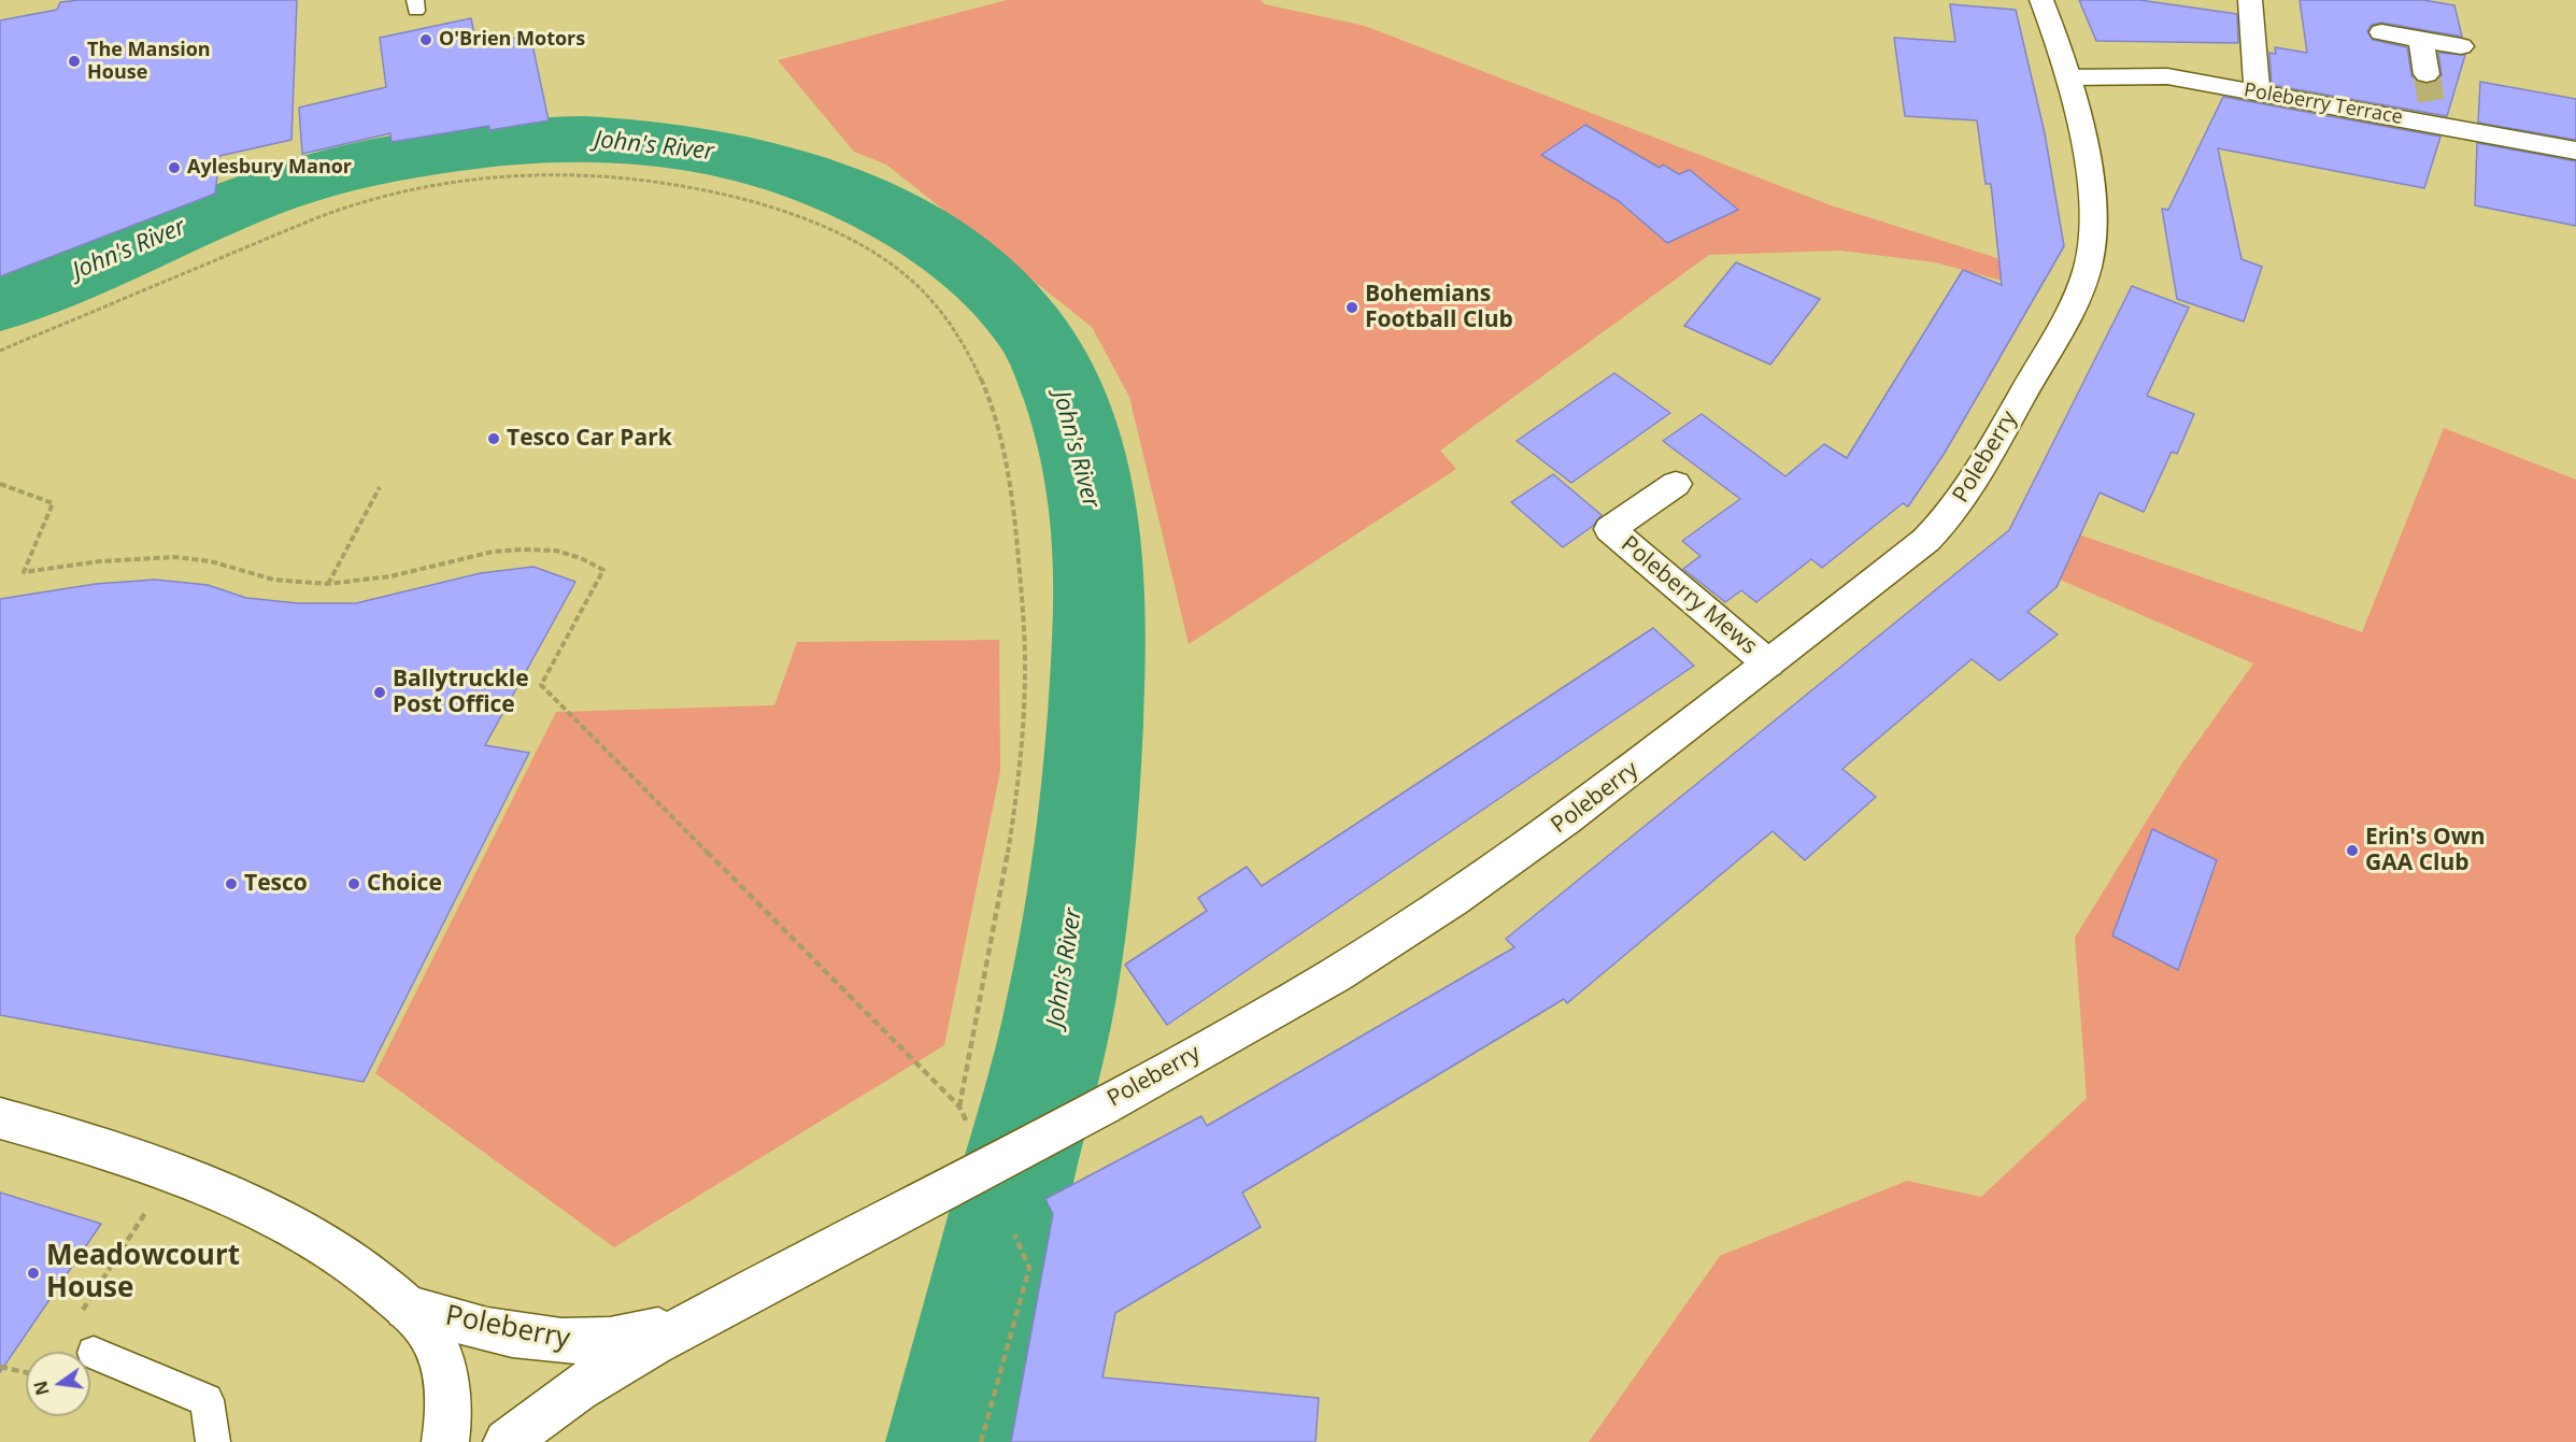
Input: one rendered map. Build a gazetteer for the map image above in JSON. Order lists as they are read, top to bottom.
{
  "streets": {
    "street": ["Poleberry Terrace", "Poleberry", "Poleberry Mews"]
  },
  "crossings": [
    ["Poleberry Terrace", "Poleberry"],
    ["Poleberry", "Poleberry Mews"]
  ],
  "water": ["John's River"],
  "places": [
    "O'Brien Motors",
    "The Mansion House",
    "Aylesbury Manor",
    "Bohemians Football Club",
    "Tesco Car Park",
    "Ballytruckle Post Office",
    "Erin's Own GAA Club",
    "Tesco",
    "Choice",
    "Meadowcourt House"
  ],
  "north": "left"
}
